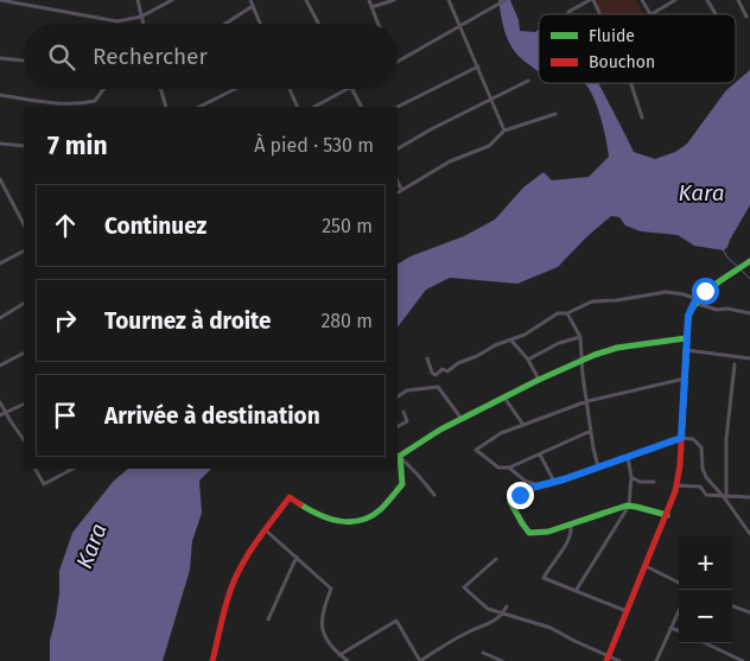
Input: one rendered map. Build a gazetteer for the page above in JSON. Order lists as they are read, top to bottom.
{
  "water": ["Kara"],
  "legend": ["Fluide", "Bouchon"],
  "page": {
    "search": "Rechercher",
    "heading": ["7 min", "À pied · 530 m"],
    "list": [
      ["Continuez", "250 m"],
      ["Tournez à droite", "280 m"],
      "Arrivée à destination"
    ],
    "map_buttons": ["+", "−"]
  }
}
